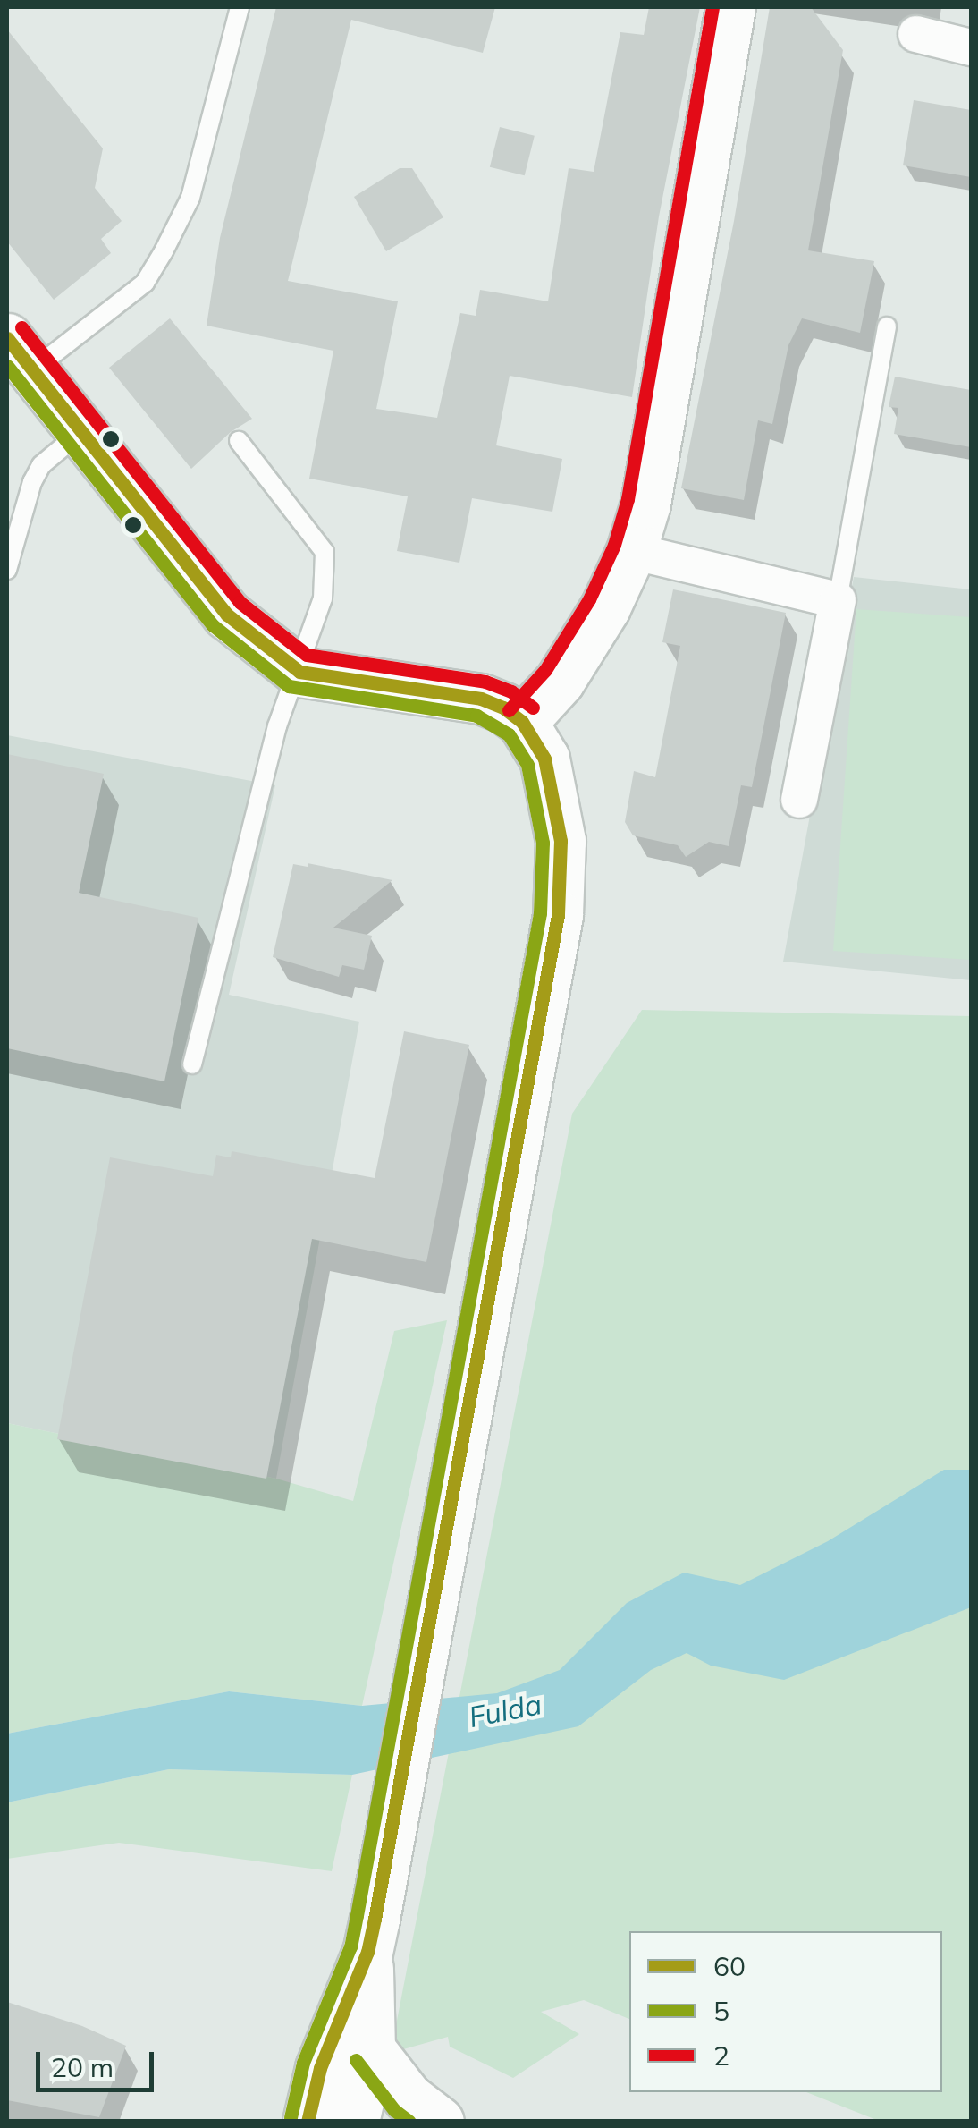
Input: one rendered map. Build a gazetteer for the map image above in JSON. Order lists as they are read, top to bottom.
{
  "water": ["Fulda"],
  "lines": ["transit line 2", "transit line 60", "transit line 5"],
  "legend": ["60", "5", "2"],
  "scale_bar": "20 m"
}
